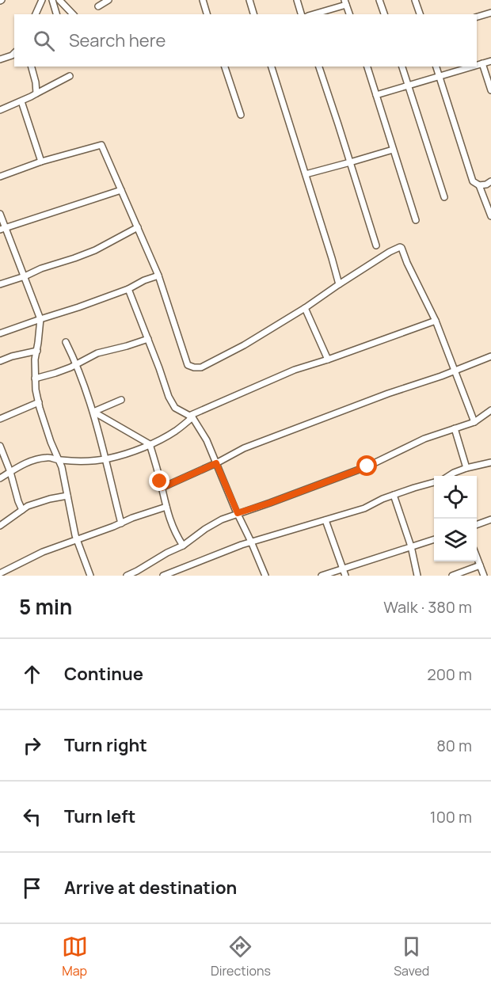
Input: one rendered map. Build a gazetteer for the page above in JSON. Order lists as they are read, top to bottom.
{
  "page": {
    "search": "Search here",
    "heading": ["5 min", "Walk · 380 m"],
    "list": [
      ["Continue", "200 m"],
      ["Turn right", "80 m"],
      ["Turn left", "100 m"],
      "Arrive at destination"
    ],
    "nav": ["Map", "Directions", "Saved"]
  }
}
